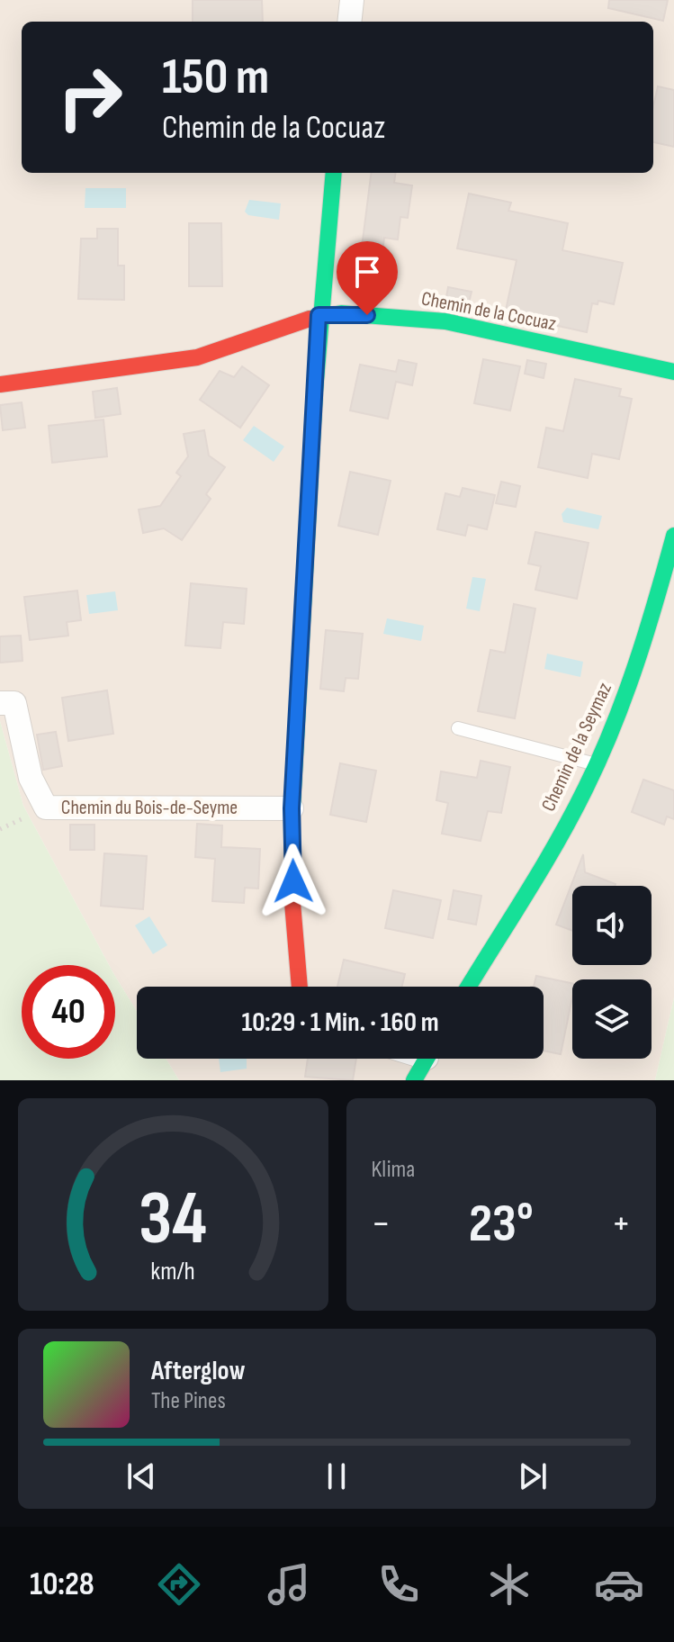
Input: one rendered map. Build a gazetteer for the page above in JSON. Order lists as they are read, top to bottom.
{
  "streets": {
    "street": ["Chemin de la Cocuaz", "Chemin de la Seymaz", "Chemin du Bois-de-Seyme"]
  },
  "page": {
    "turn": ["150 m", "Chemin de la Cocuaz"],
    "limit": "40",
    "trip": "10:29 · 1 Min. · 160 m",
    "tile": "Klima",
    "heat": ["−", "23°", "+"],
    "song": ["Afterglow", "The Pines"],
    "tabs": "10:28",
    "gauge": ["34", "km/h"]
  }
}
